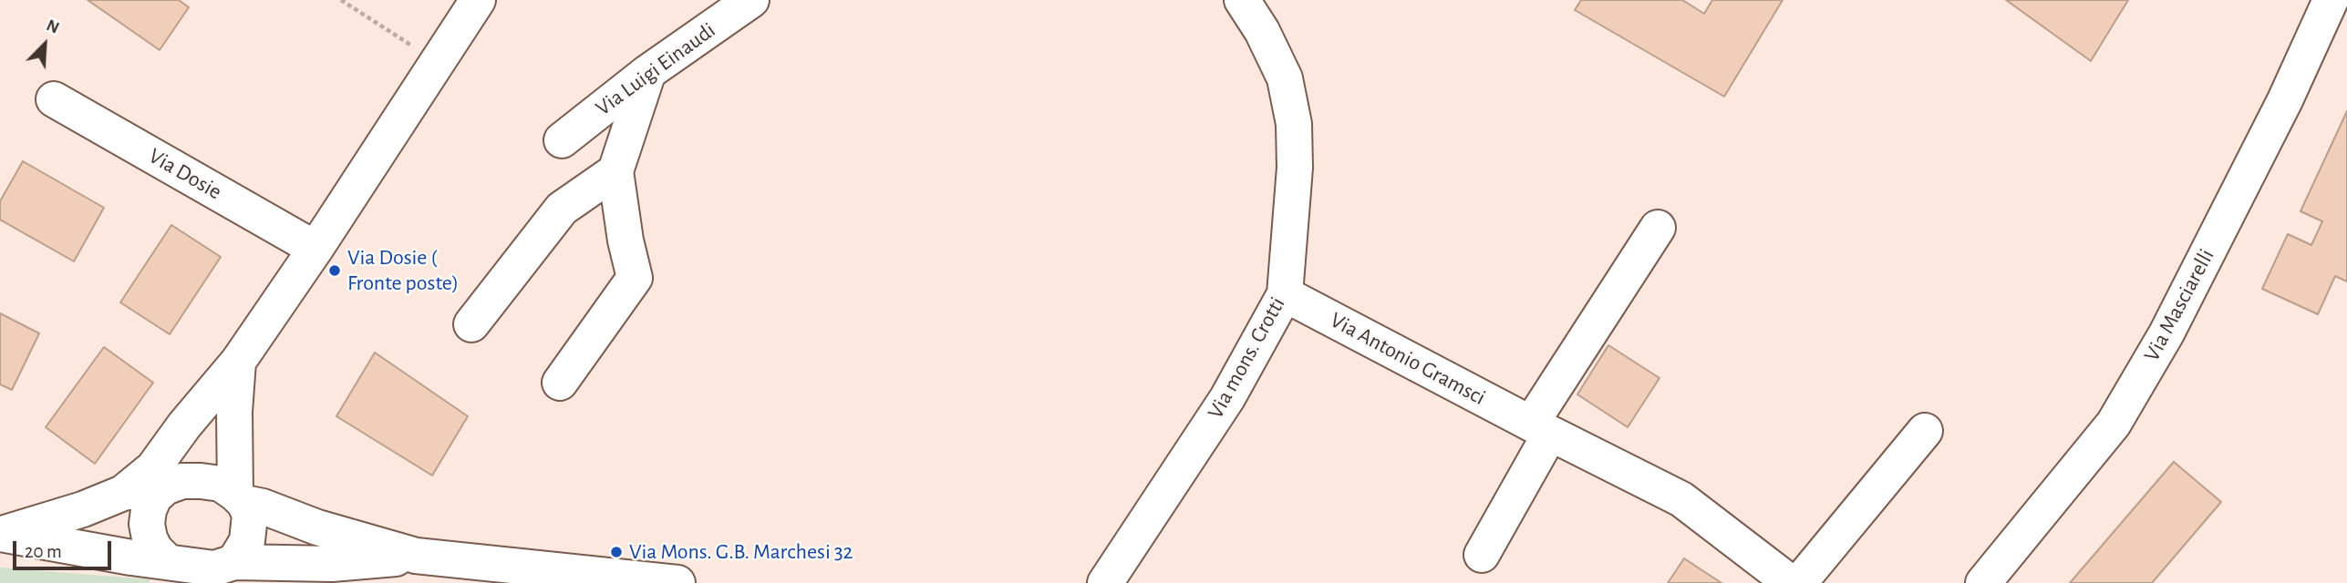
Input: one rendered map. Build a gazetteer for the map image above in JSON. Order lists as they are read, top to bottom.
{
  "streets": {
    "street": [
      "Via Luigi Einaudi",
      "Via Dosie",
      "Via Masciarelli",
      "Via mons. Crotti",
      "Via Antonio Gramsci"
    ]
  },
  "crossings": [
    ["Via mons. Crotti", "Via Antonio Gramsci"]
  ],
  "places": ["Via Dosie ( Fronte poste)", "Via Mons. G.B. Marchesi 32"],
  "scale_bar": "20 m",
  "north": "top right"
}
